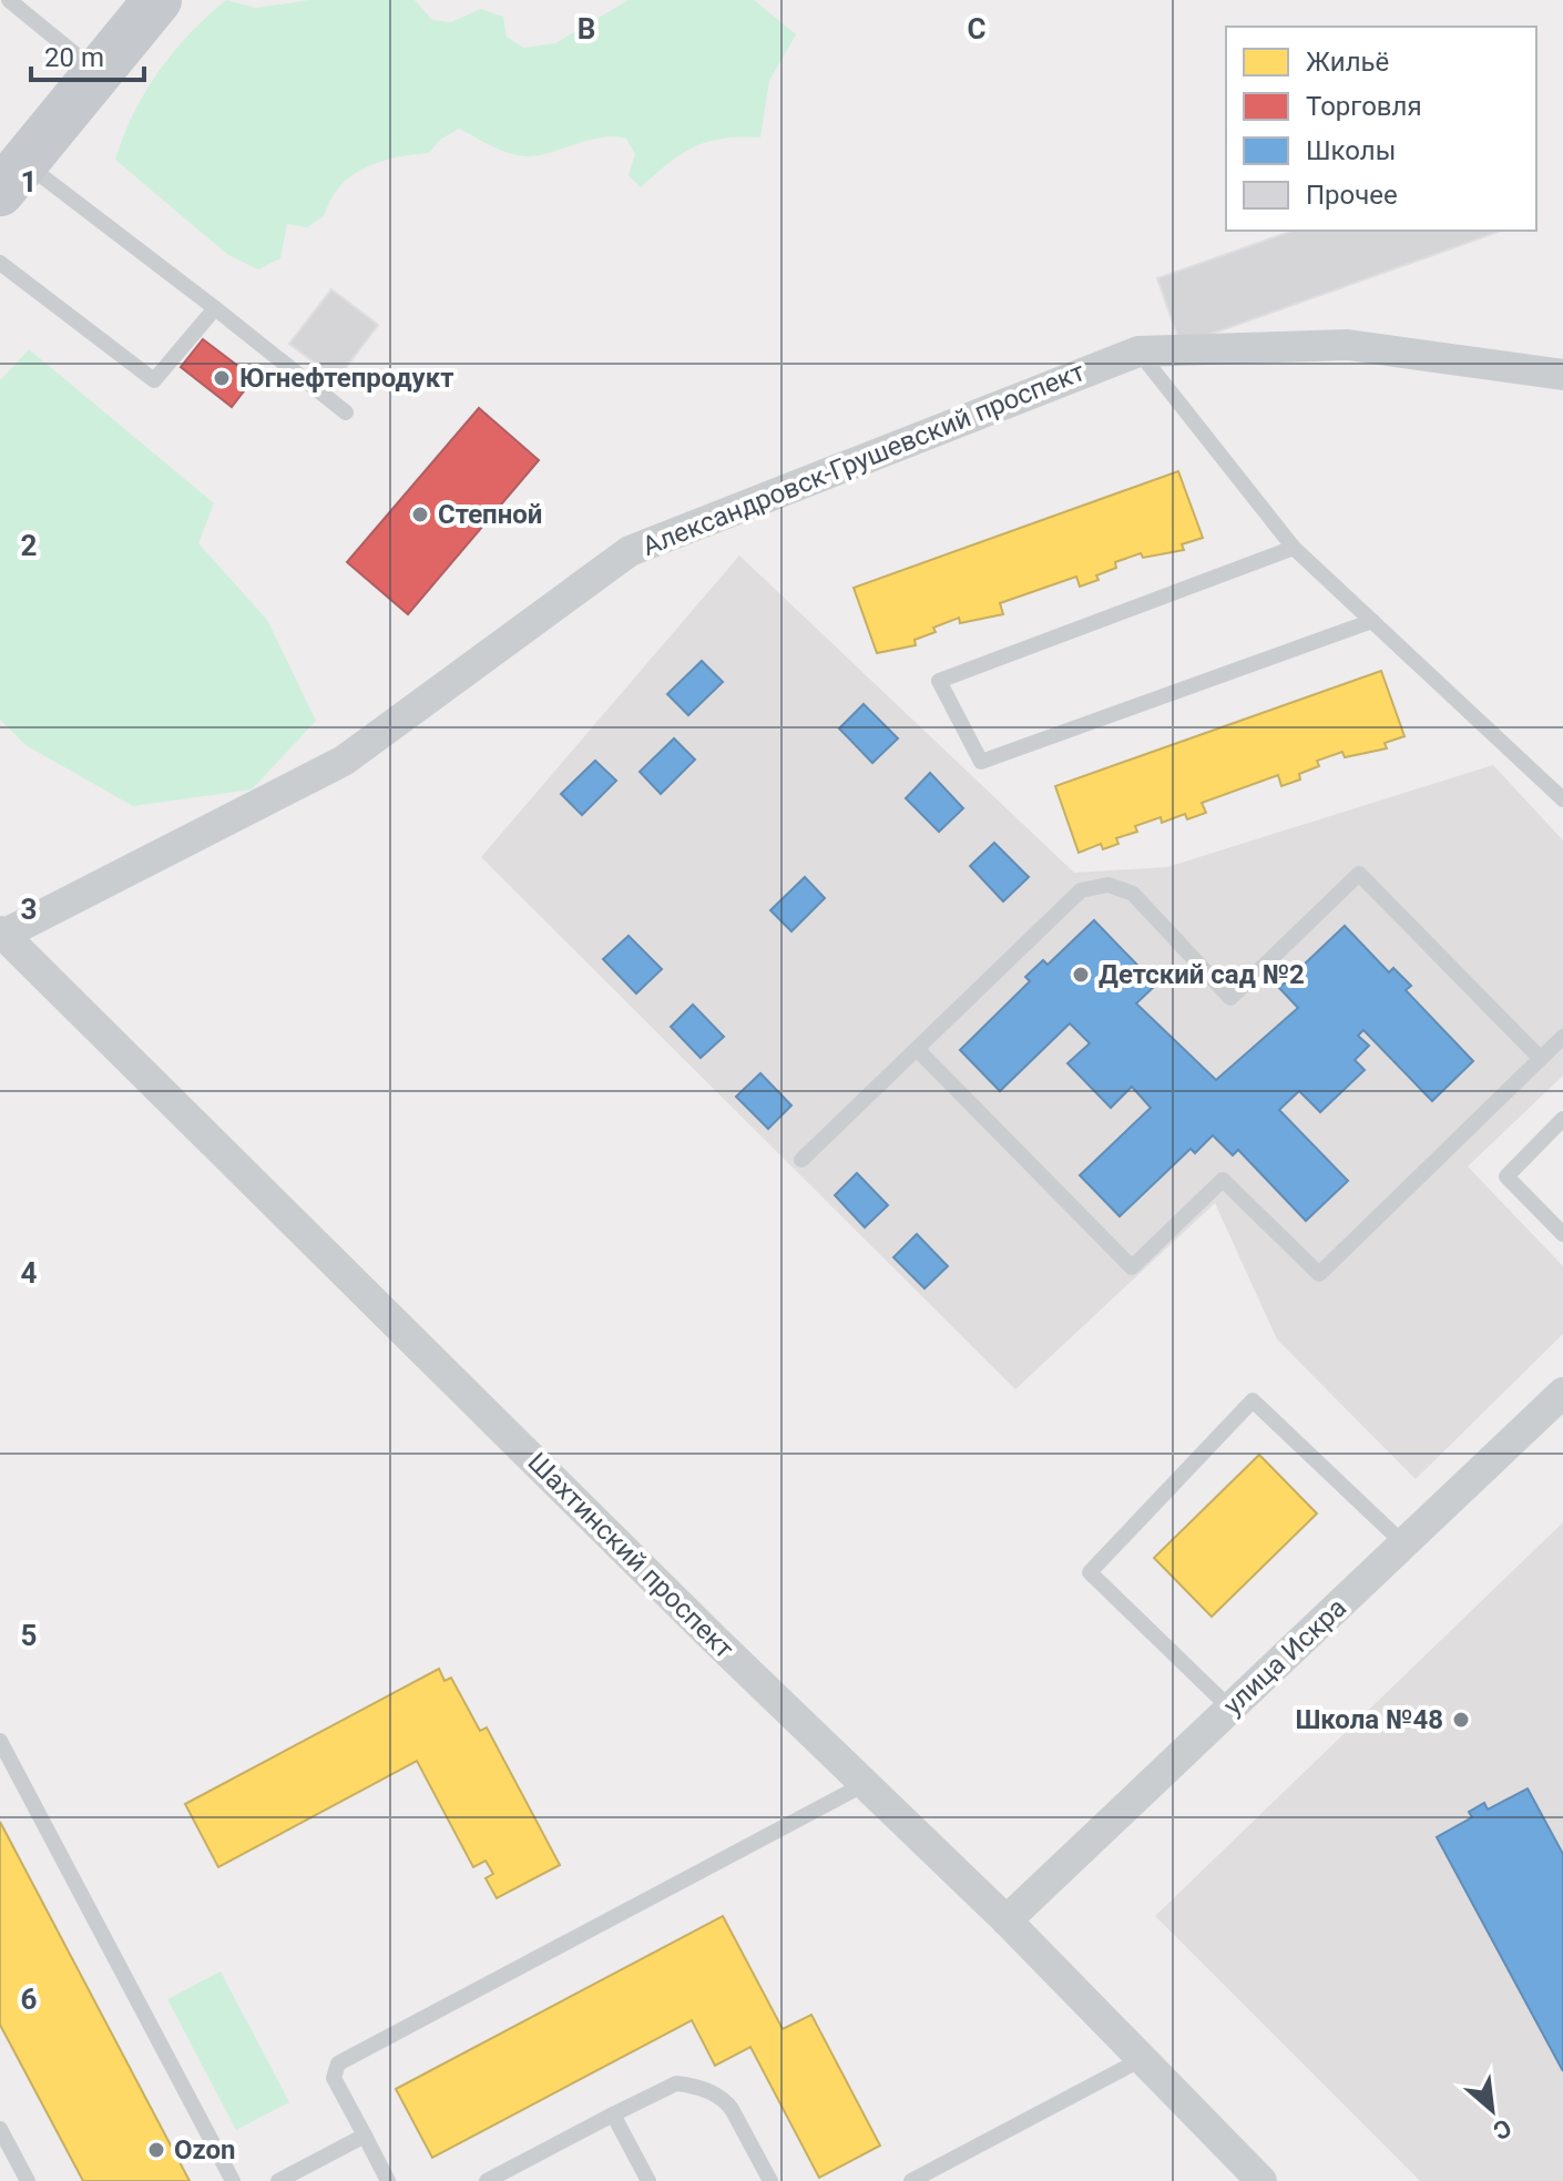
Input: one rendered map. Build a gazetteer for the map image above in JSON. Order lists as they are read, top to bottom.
{
  "streets": {
    "street": ["Александровск-Грушевский проспект", "Шахтинский проспект", "улица Искра"]
  },
  "crossings": [
    ["Александровск-Грушевский проспект", "Шахтинский проспект"],
    ["Шахтинский проспект", "улица Искра"]
  ],
  "places": [
    "Югнефтепродукт",
    "Степной",
    "Детский сад №2",
    "Школа №48",
    "Ozon"
  ],
  "legend": [
    "Жильё",
    "Торговля",
    "Школы",
    "Прочее"
  ],
  "scale_bar": "20 m",
  "north": "bottom right",
  "grid": {
    "columns": ["B", "C"],
    "rows": [
      "1",
      "2",
      "3",
      "4",
      "5",
      "6"
    ]
  }
}
